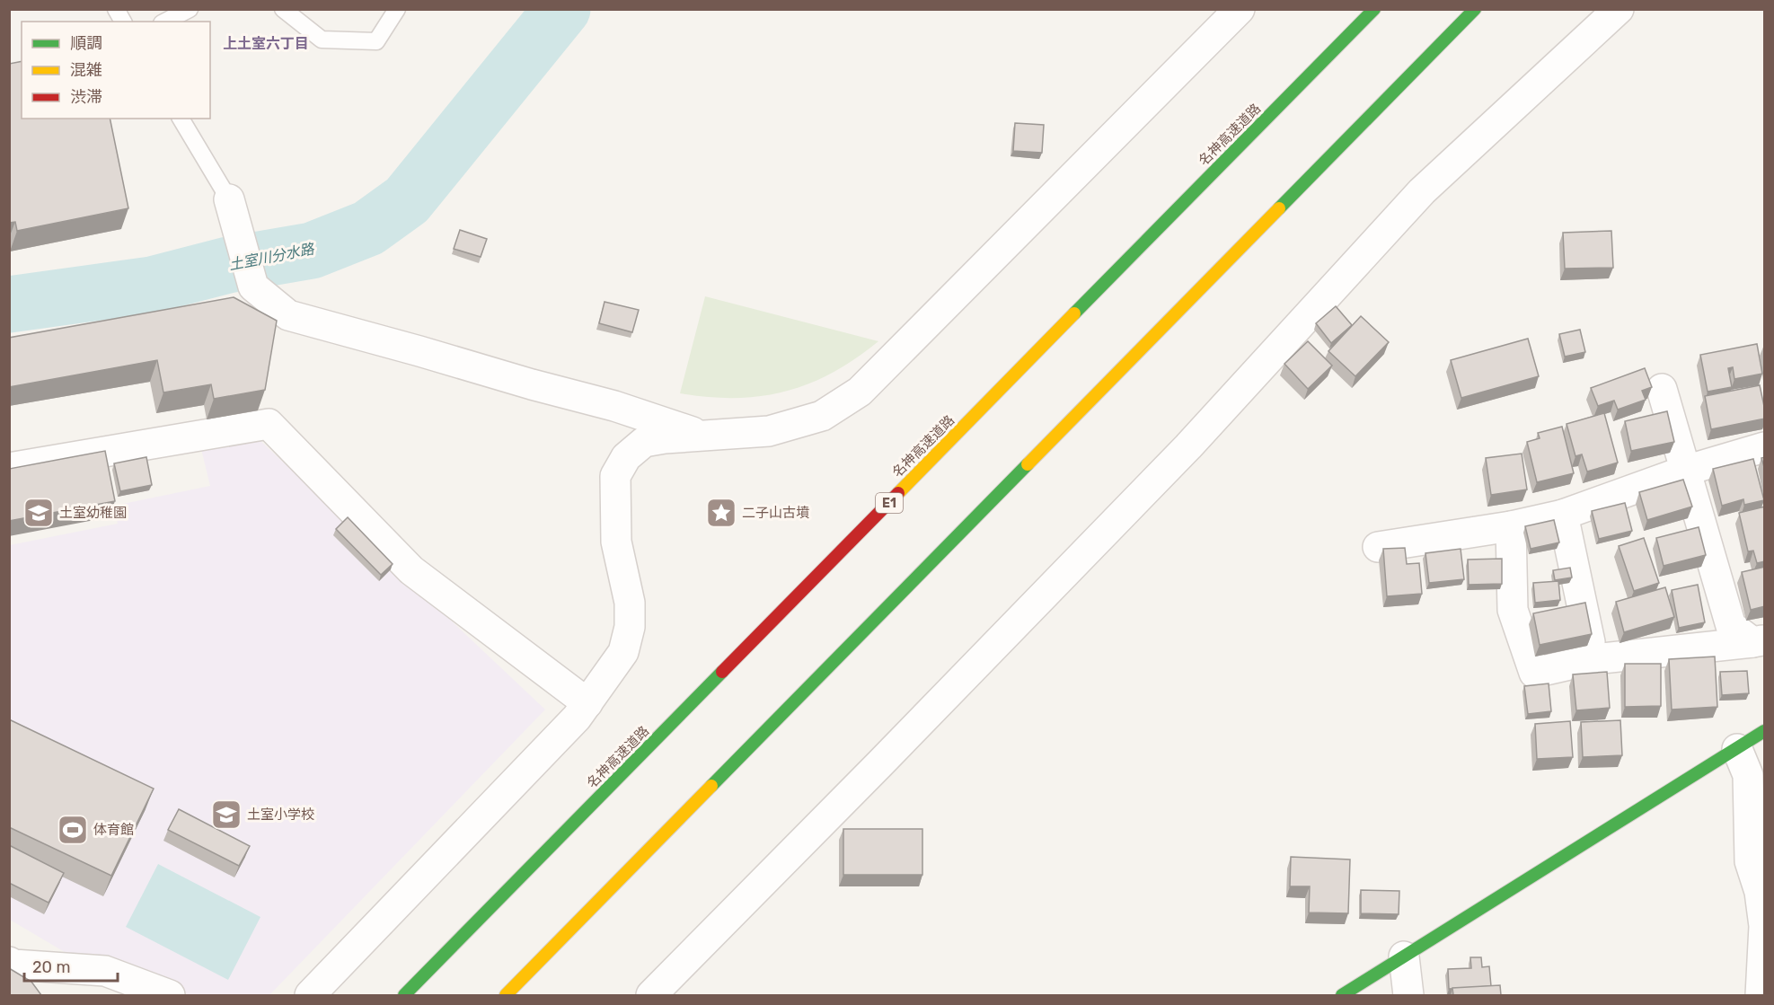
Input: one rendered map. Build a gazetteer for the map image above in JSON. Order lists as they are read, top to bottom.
{
  "streets": {
    "main road": ["名神高速道路", "E1"]
  },
  "districts": ["上土室六丁目"],
  "water": ["土室川分水路"],
  "places": {
    "school or university": ["土室幼稚園", "土室小学校"],
    "place": ["二子山古墳"],
    "sports": ["体育館"]
  },
  "legend": ["順調", "混雑", "渋滞"],
  "scale_bar": "20 m"
}
